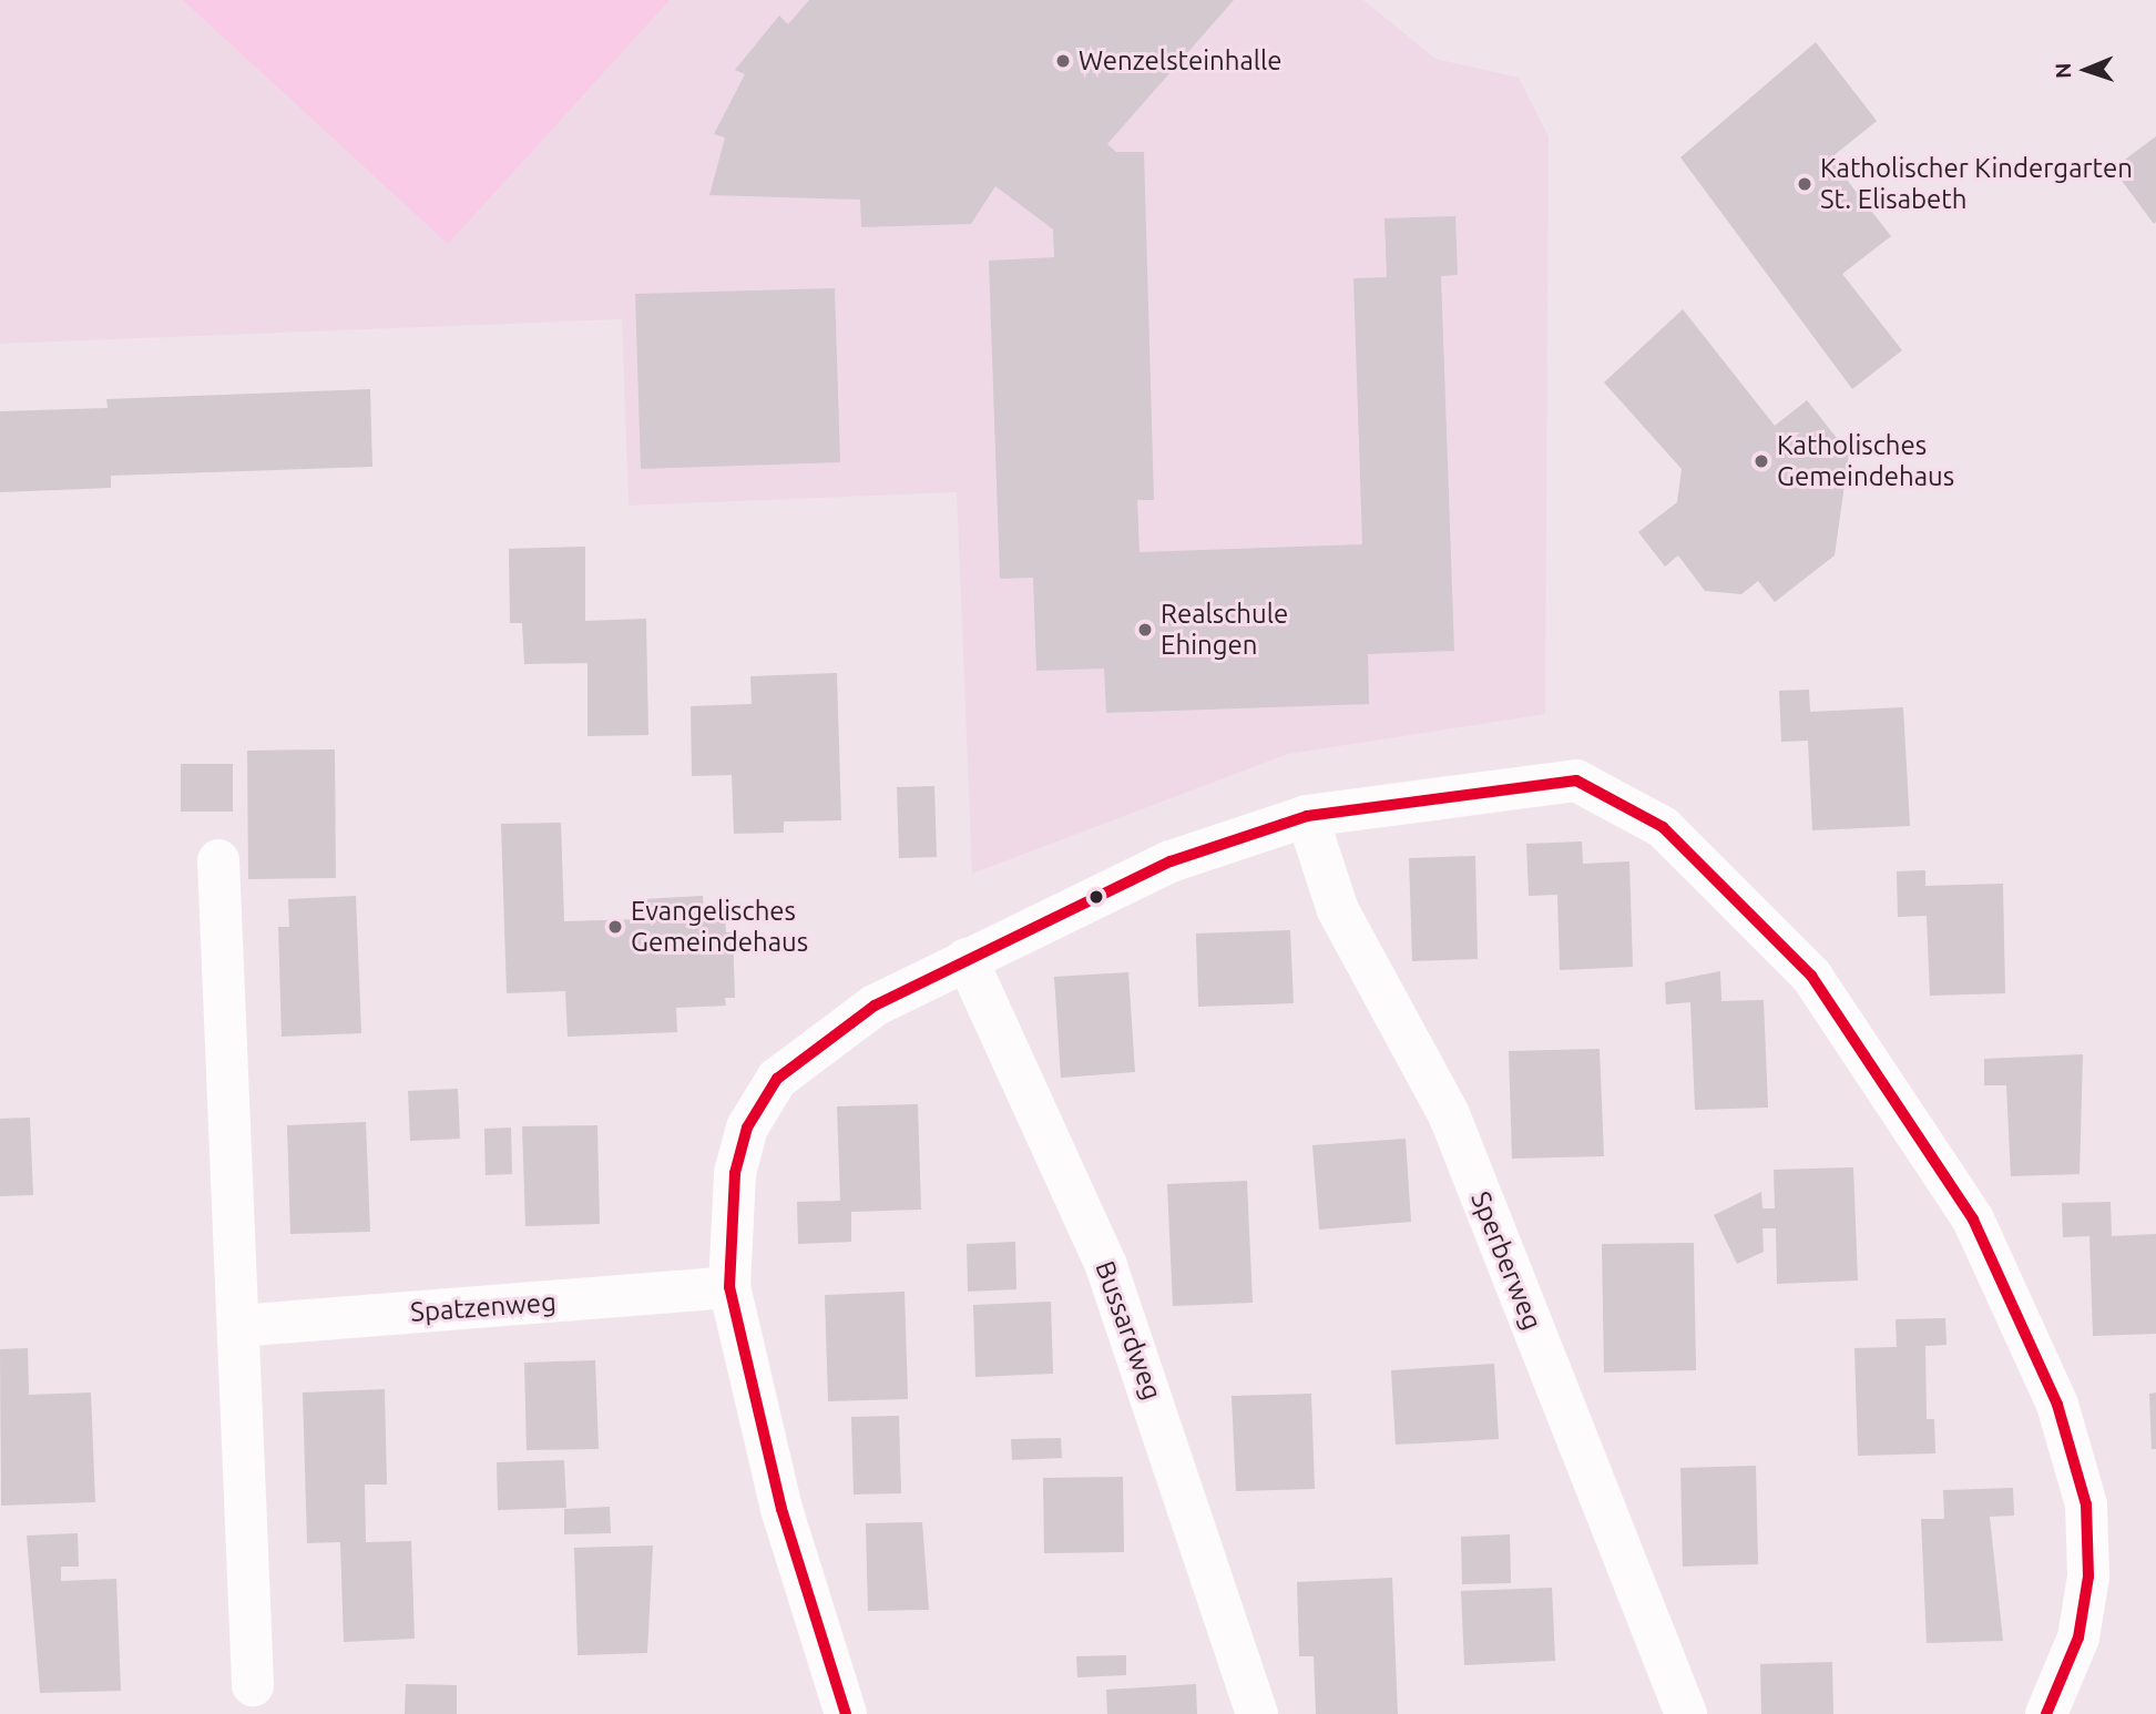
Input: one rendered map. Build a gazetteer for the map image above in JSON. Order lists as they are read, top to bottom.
{
  "streets": {
    "street": ["Sperberweg", "Spatzenweg", "Bussardweg"]
  },
  "places": [
    "Wenzelsteinhalle",
    "Katholischer Kindergarten St. Elisabeth",
    "Katholisches Gemeindehaus",
    "Realschule Ehingen",
    "Evangelisches Gemeindehaus"
  ],
  "north": "left"
}
